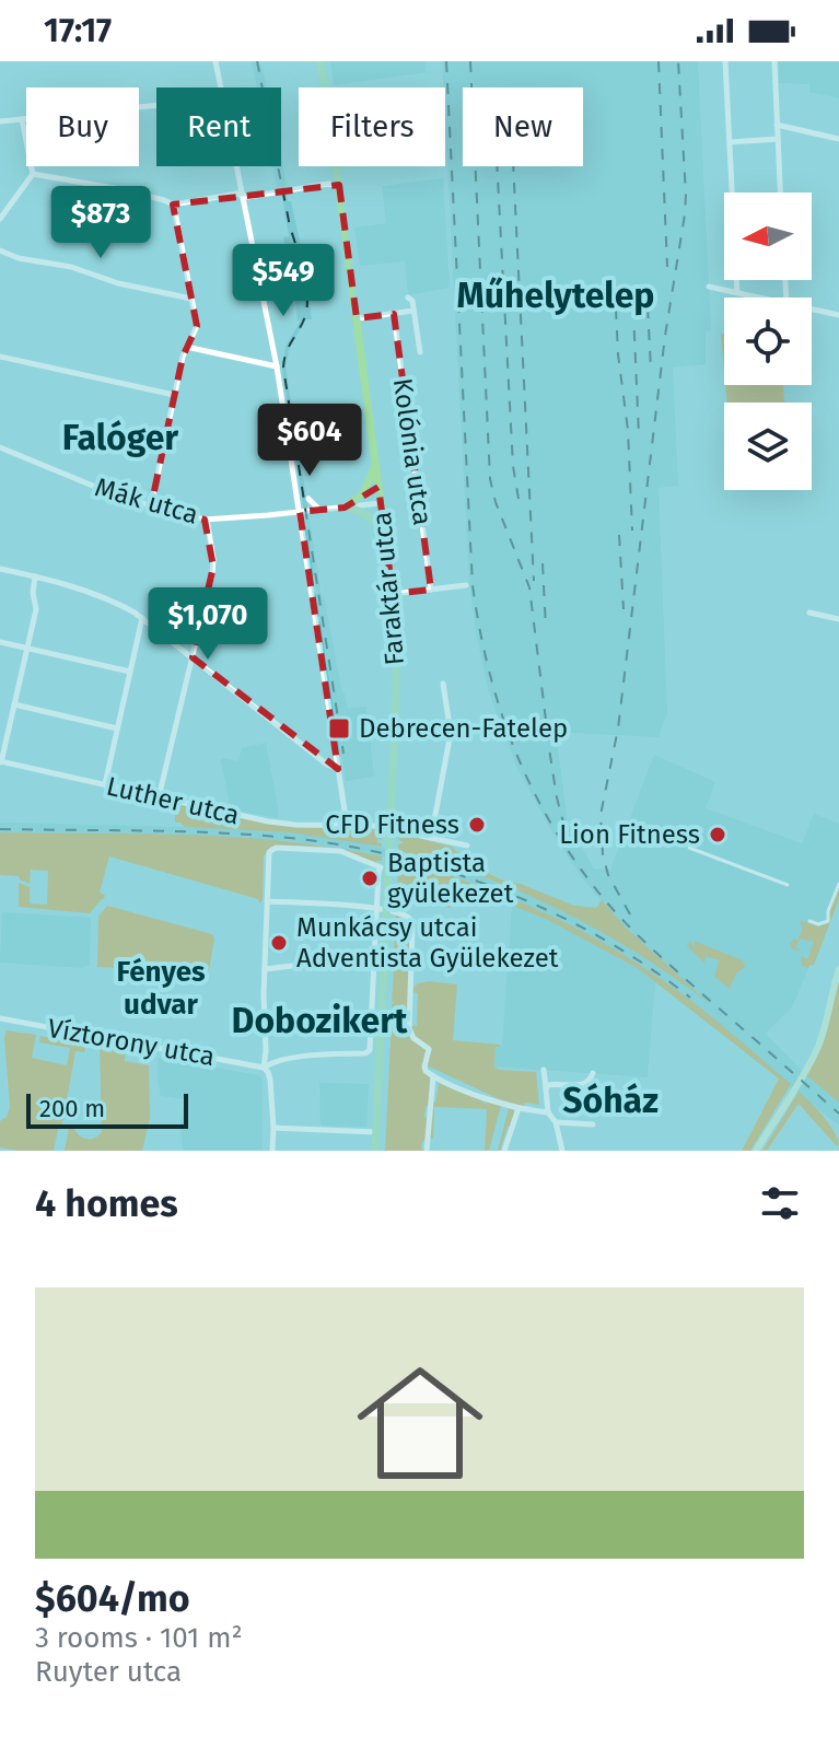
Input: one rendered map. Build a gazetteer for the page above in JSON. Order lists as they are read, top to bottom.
{
  "streets": {
    "main road": ["Faraktár utca"],
    "street": [
      "Kolónia utca",
      "Mák utca",
      "Luther utca",
      "Víztorony utca"
    ]
  },
  "crossings": [
    ["Mák utca", "Faraktár utca"]
  ],
  "districts": [
    "Műhelytelep",
    "Falóger",
    "Fényes udvar",
    "Dobozikert",
    "Sóház"
  ],
  "places": {
    "transit": ["Debrecen-Fatelep"],
    "other": [
      "CFD Fitness",
      "Lion Fitness",
      "Baptista gyülekezet",
      "Munkácsy utcai Adventista Gyülekezet"
    ]
  },
  "scale_bar": "200 m",
  "north": "left",
  "page": {
    "status": "17:17",
    "chip": [
      "Buy",
      "Rent",
      "Filters",
      "New"
    ],
    "price": [
      "$873",
      "$549",
      "$604",
      "$1,070"
    ],
    "scale": "200 m",
    "heading": "4 homes",
    "list": [
      {
        "name": "$604/mo",
        "note": "3 rooms · 101 m² · Ruyter utca"
      }
    ]
  }
}
